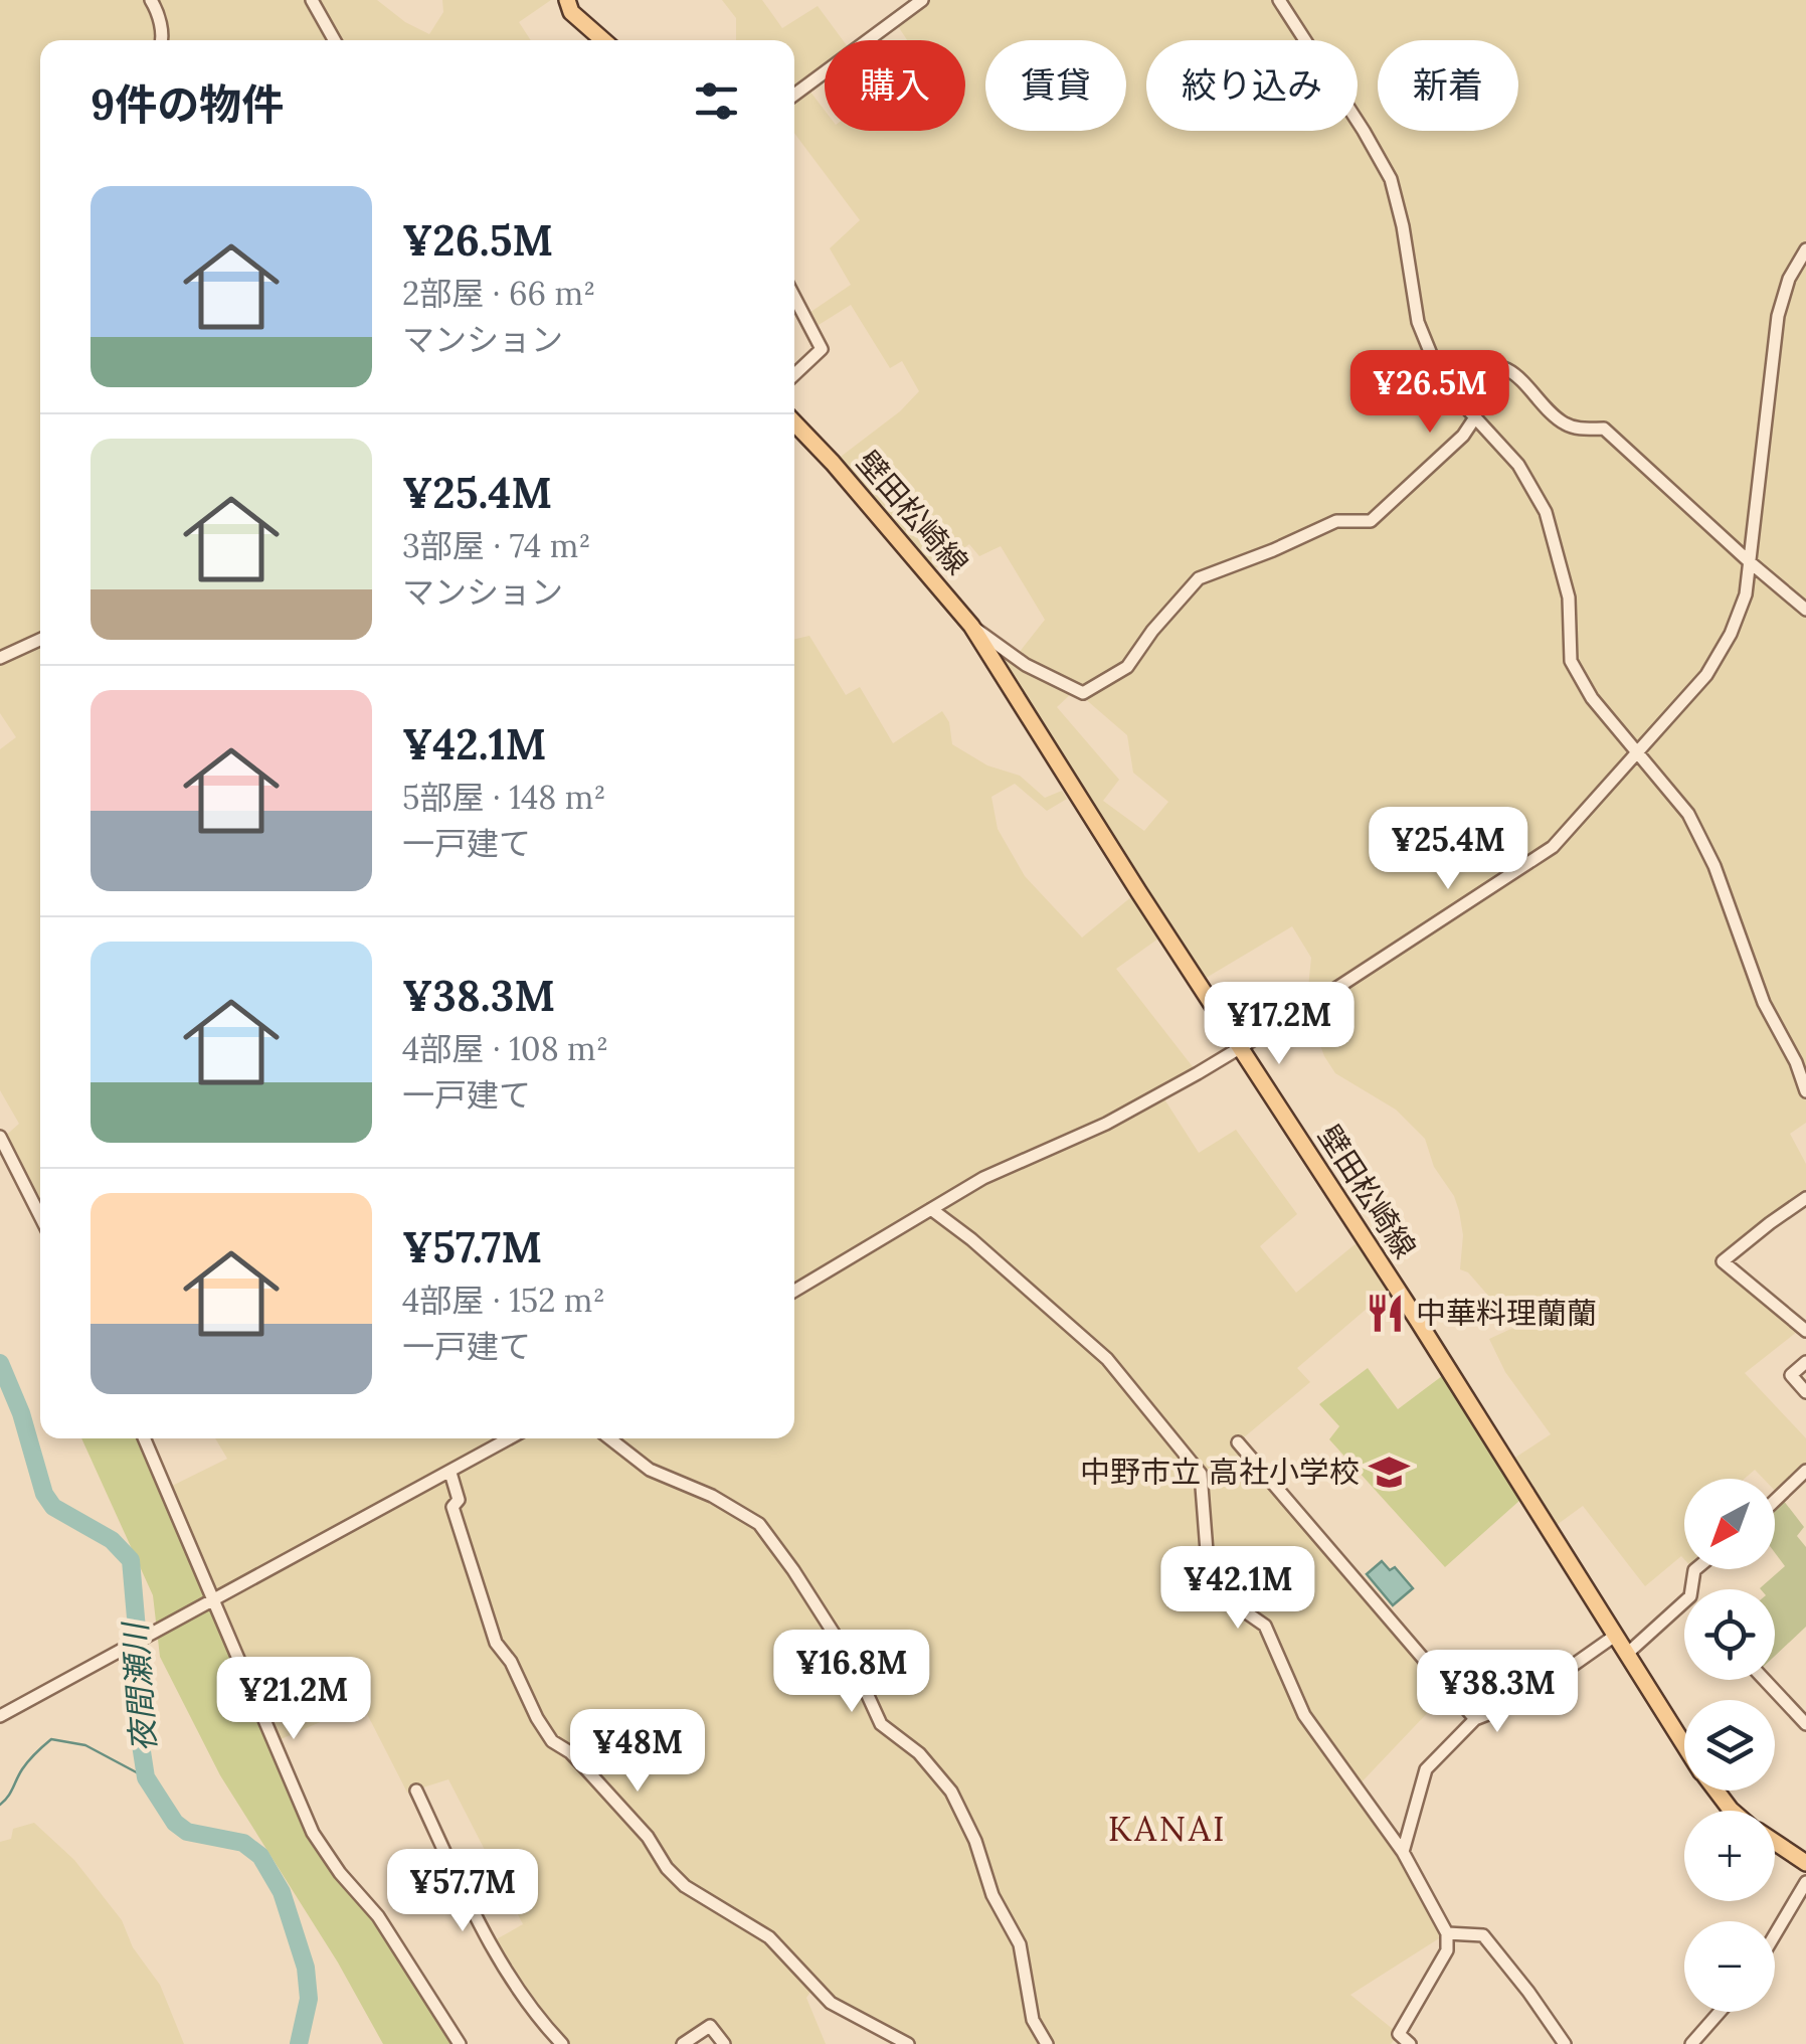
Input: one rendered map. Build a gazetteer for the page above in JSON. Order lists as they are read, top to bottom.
{
  "streets": {
    "main road": ["壁田松崎線"]
  },
  "districts": ["KANAI"],
  "water": ["夜間瀬川"],
  "places": {
    "restaurant": ["中華料理蘭蘭"],
    "school or university": ["中野市立 高社小学校"]
  },
  "north": "bottom left",
  "page": {
    "chip": [
      "購入",
      "賃貸",
      "絞り込み",
      "新着"
    ],
    "heading": "9件の物件",
    "list": [
      {
        "name": "¥26.5M",
        "note": "2部屋 · 66 m² · マンション"
      },
      {
        "name": "¥25.4M",
        "note": "3部屋 · 74 m² · マンション"
      },
      {
        "name": "¥42.1M",
        "note": "5部屋 · 148 m² · 一戸建て"
      },
      {
        "name": "¥38.3M",
        "note": "4部屋 · 108 m² · 一戸建て"
      },
      {
        "name": "¥57.7M",
        "note": "4部屋 · 152 m² · 一戸建て"
      }
    ],
    "price": [
      "¥26.5M",
      "¥25.4M",
      "¥17.2M",
      "¥42.1M",
      "¥16.8M",
      "¥38.3M",
      "¥21.2M",
      "¥48M",
      "¥57.7M"
    ],
    "map_buttons": ["+", "−"]
  }
}
